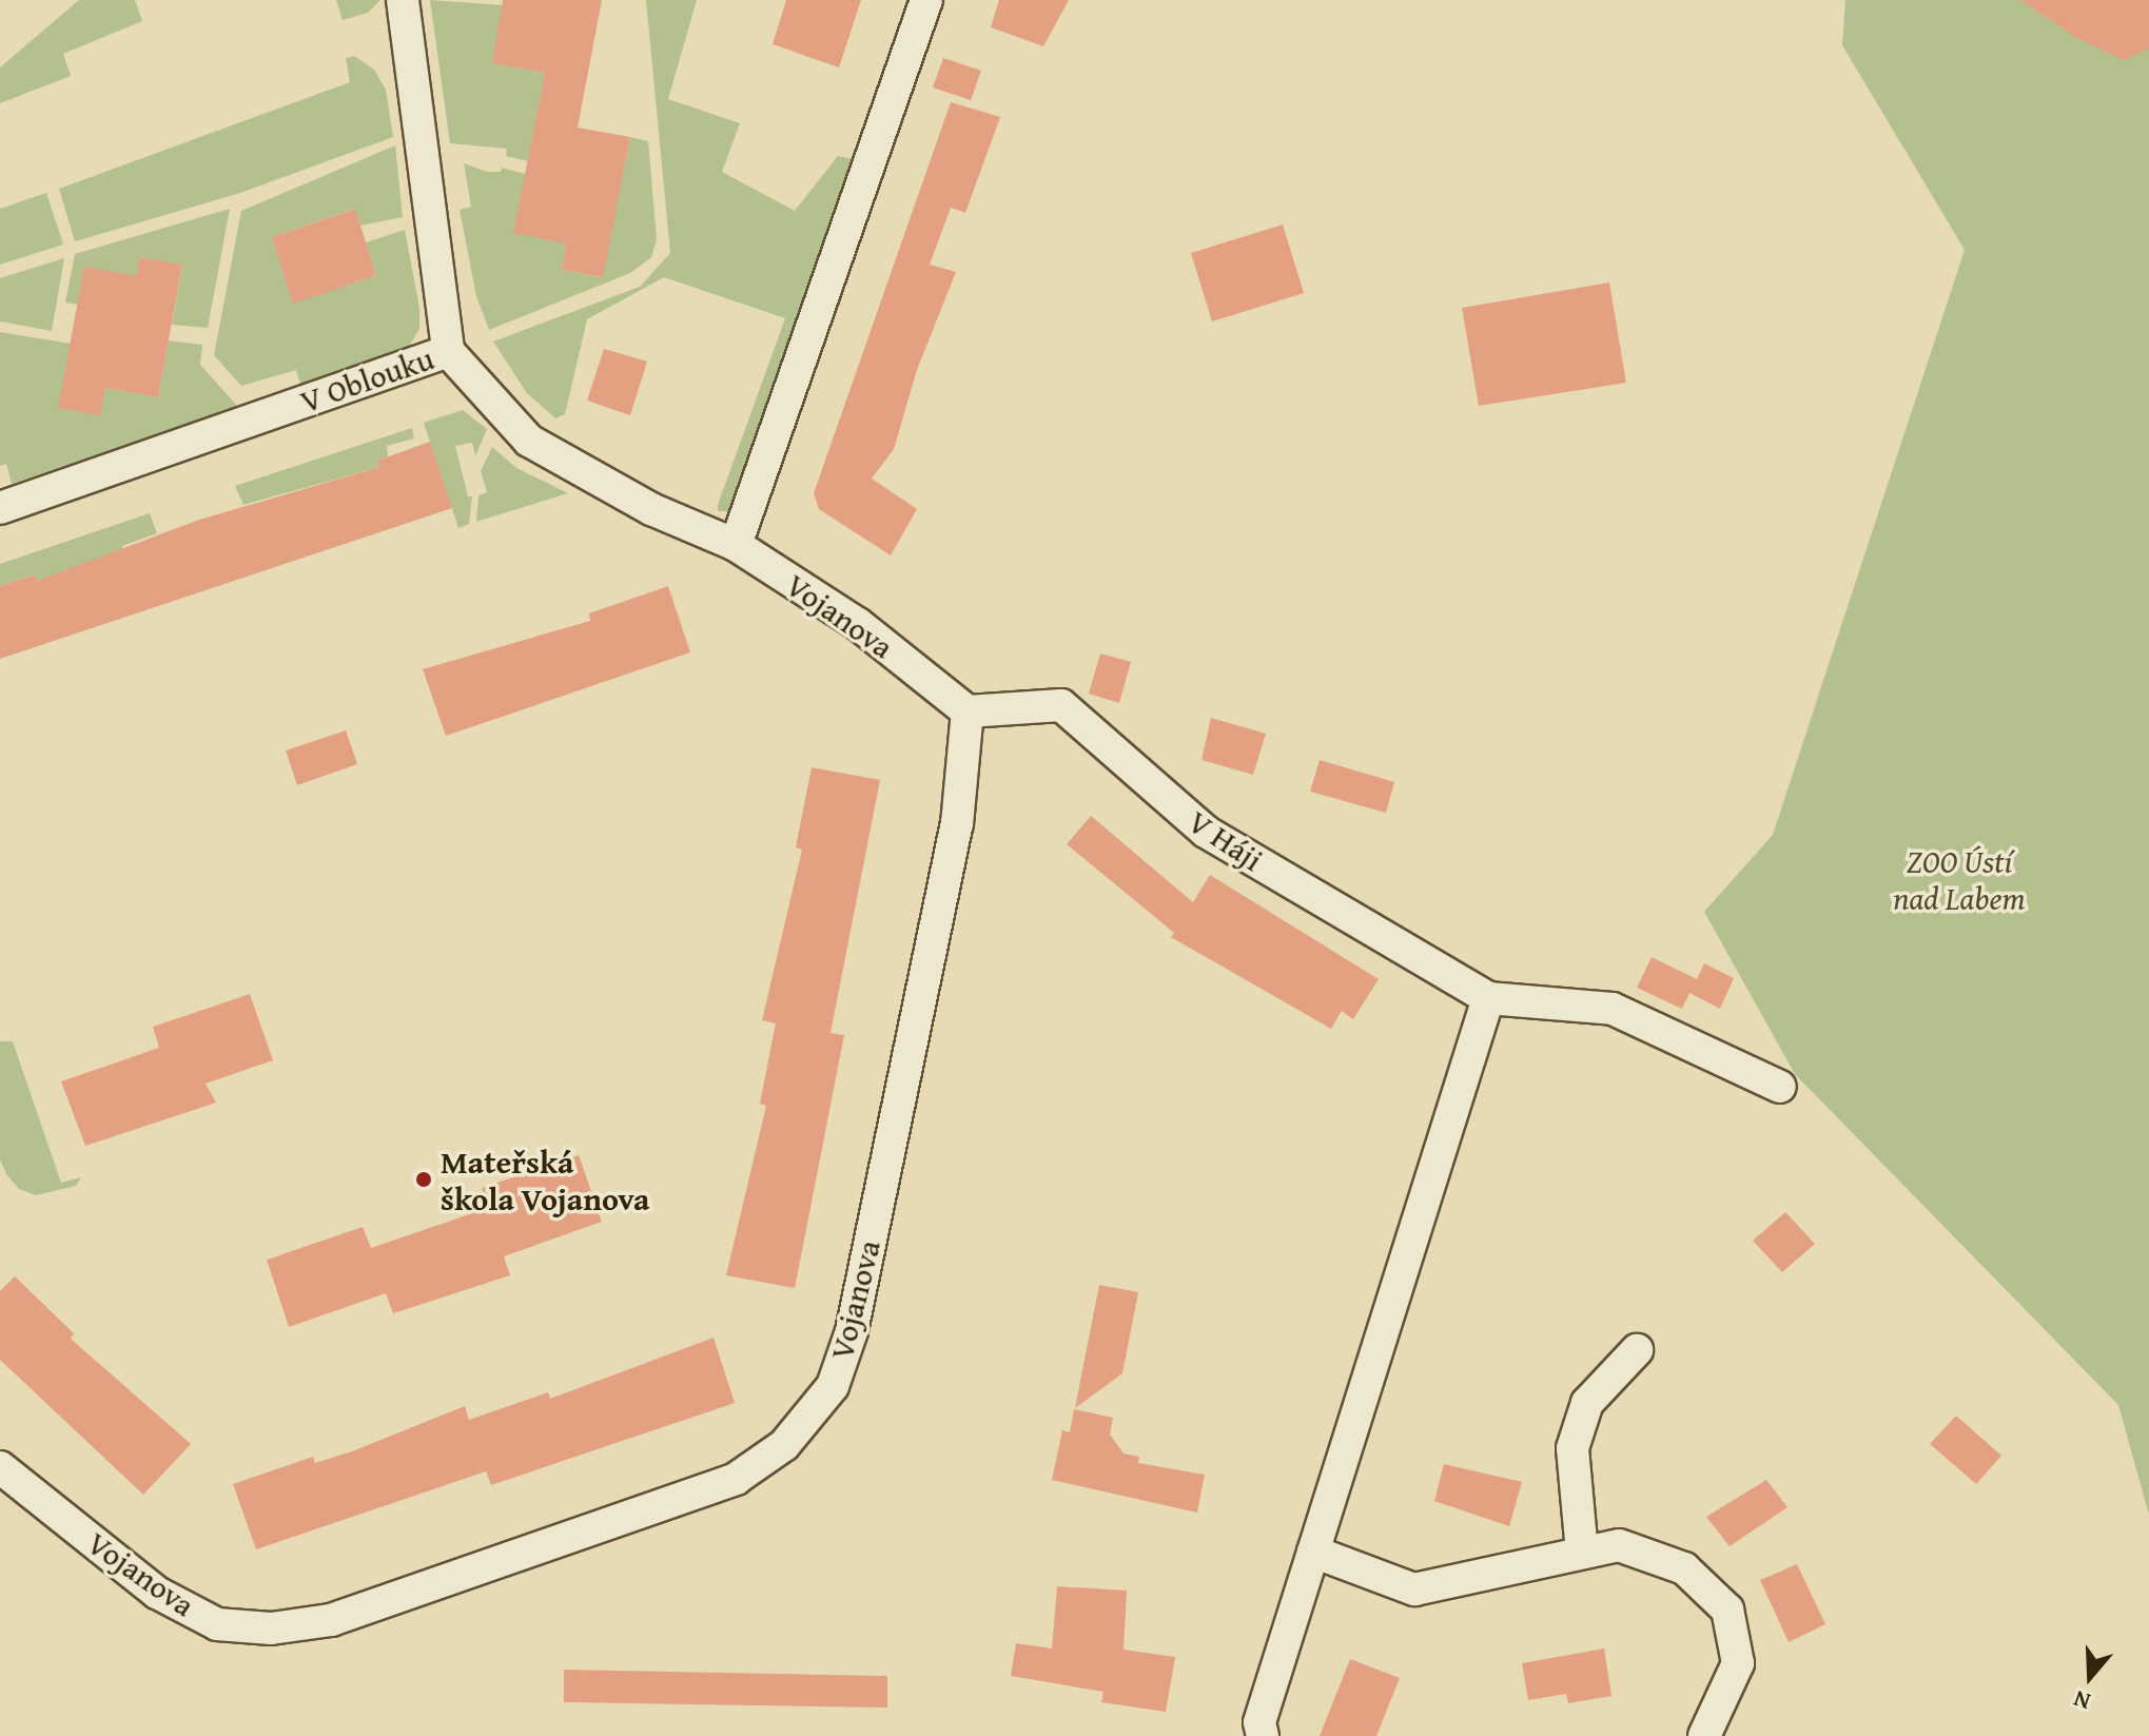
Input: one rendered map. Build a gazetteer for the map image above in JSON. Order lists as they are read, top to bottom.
{
  "streets": {
    "street": ["V Oblouku", "Vojanova", "V Háji"]
  },
  "crossings": [
    ["V Oblouku", "Vojanova"],
    ["Vojanova", "V Háji"]
  ],
  "parks": ["ZOO Ústí nad Labem"],
  "places": ["Mateřská škola Vojanova"],
  "north": "bottom"
}
